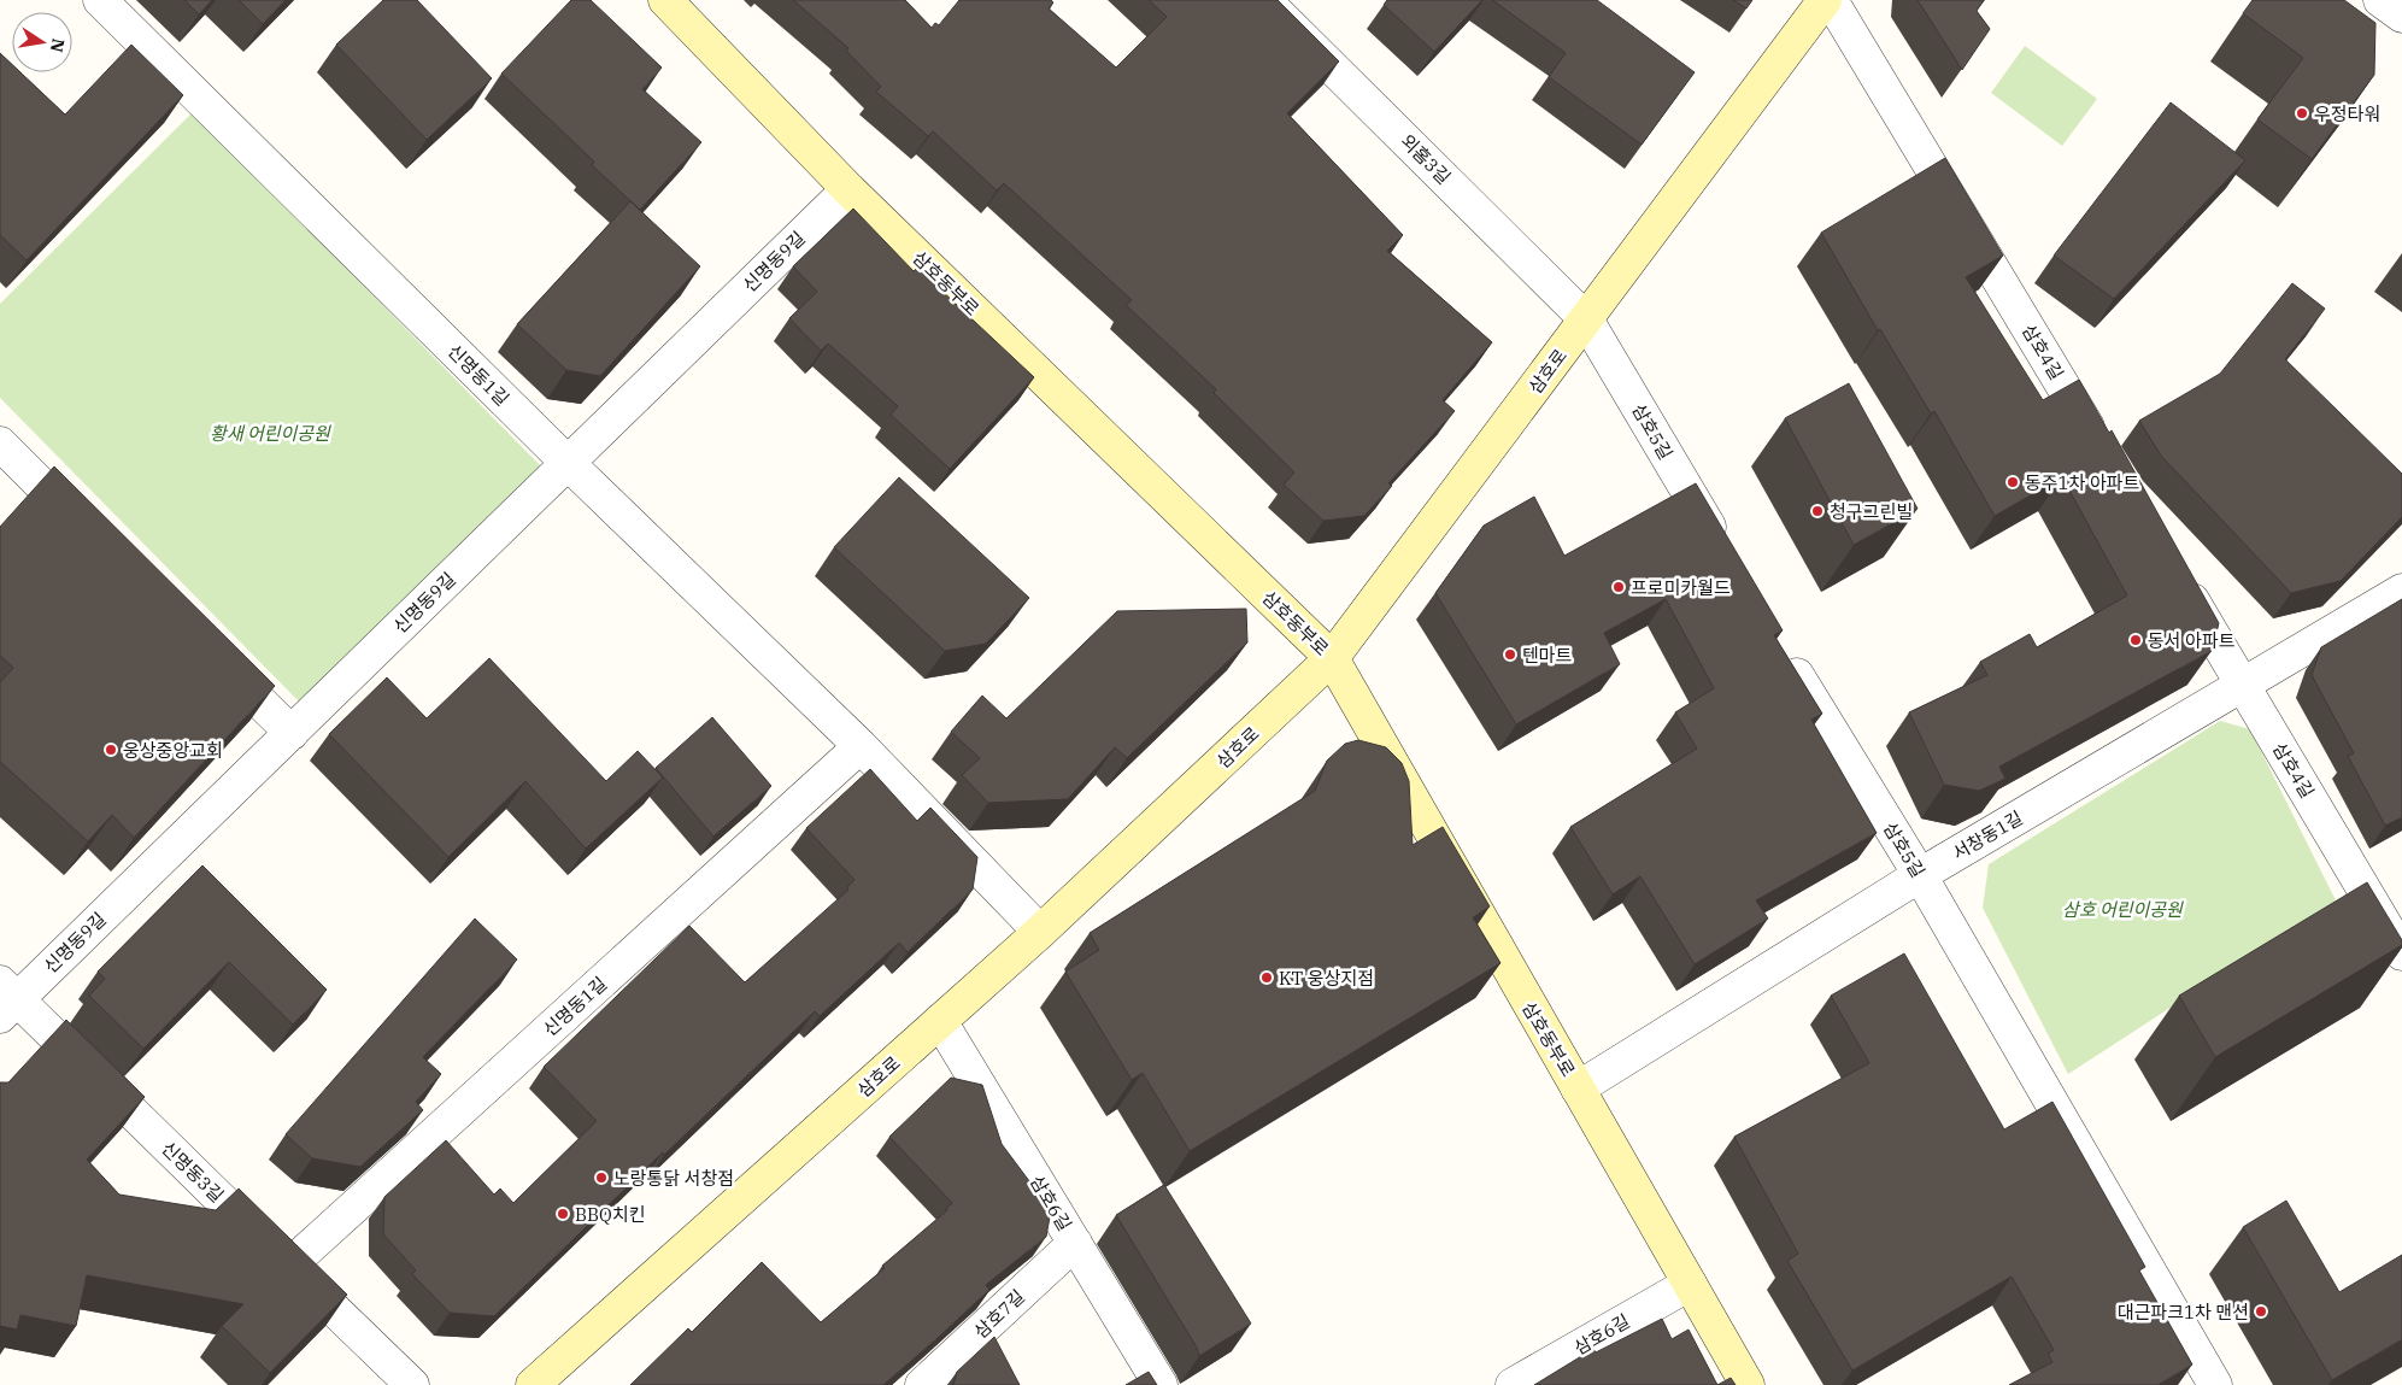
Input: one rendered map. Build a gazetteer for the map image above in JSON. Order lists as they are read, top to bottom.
{
  "streets": {
    "street": [
      "외홈3길",
      "신명동9길",
      "삼호동부로",
      "삼호4길",
      "삼호로",
      "신명동1길",
      "삼호5길",
      "서창동1길",
      "신명동3길",
      "삼호6길",
      "삼호7길"
    ]
  },
  "crossings": [
    ["외홈3길", "삼호로"],
    ["외홈3길", "삼호5길"],
    ["신명동9길", "삼호동부로"],
    ["신명동9길", "신명동1길"],
    ["신명동9길", "신명동3길"],
    ["삼호동부로", "삼호로"],
    ["삼호동부로", "서창동1길"],
    ["삼호동부로", "삼호6길"],
    ["삼호4길", "서창동1길"],
    ["삼호로", "신명동1길"],
    ["삼호로", "삼호5길"],
    ["삼호로", "삼호6길"],
    ["신명동1길", "신명동3길"],
    ["삼호5길", "서창동1길"],
    ["삼호6길", "삼호7길"]
  ],
  "parks": ["황새 어린이공원", "삼호 어린이공원"],
  "places": [
    "우정타워",
    "동주1차 아파트",
    "청구그린빌",
    "프로미카월드",
    "동서 아파트",
    "텐마트",
    "웅상중앙교회",
    "KT 웅상지점",
    "노랑통닭 서창점",
    "BBQ치킨",
    "대근파크1차 맨션"
  ],
  "north": "right"
}
